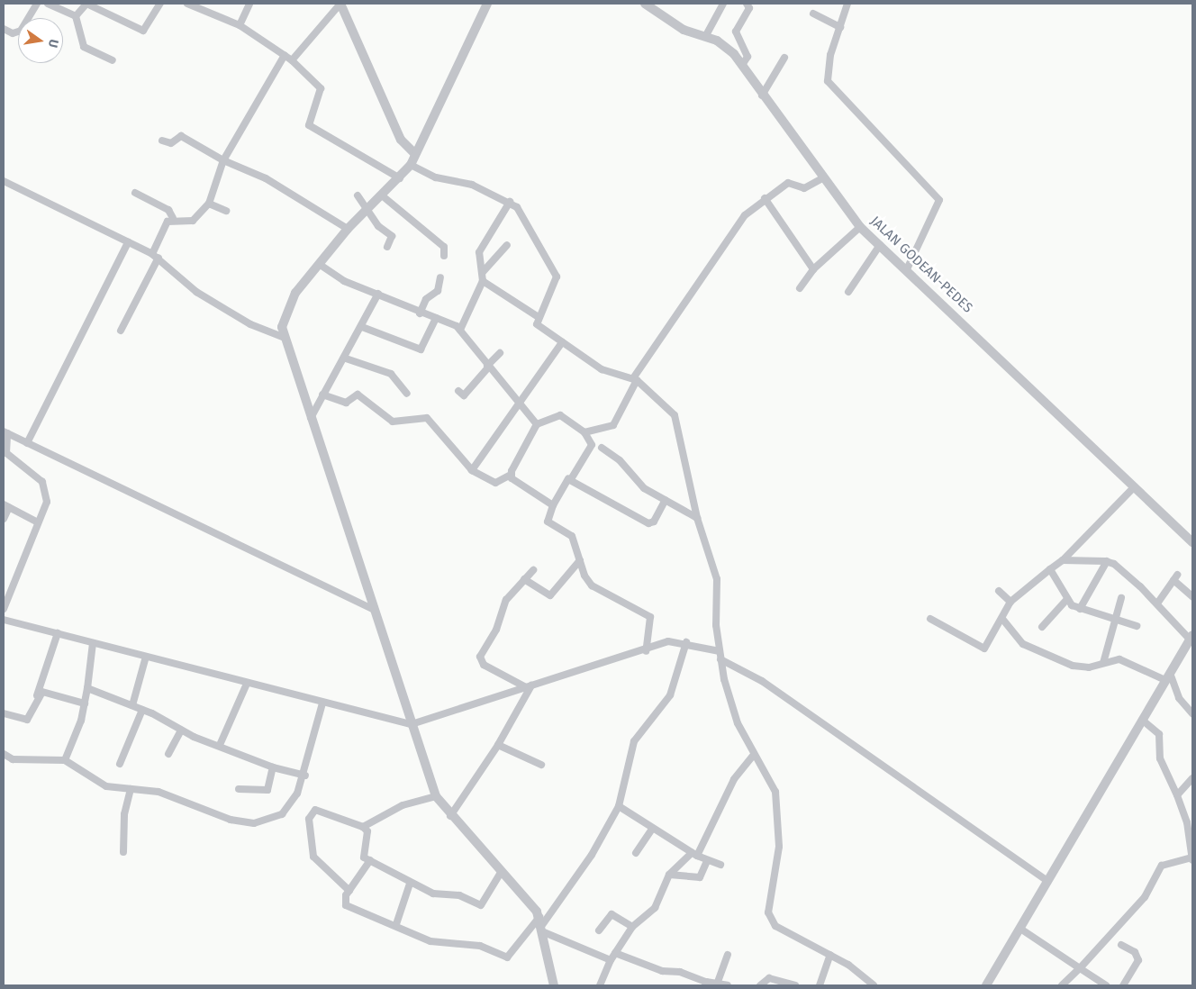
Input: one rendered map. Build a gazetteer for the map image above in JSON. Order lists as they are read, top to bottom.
{
  "streets": {
    "street": ["JALAN GODEAN-PEDES"]
  },
  "north": "right"
}
